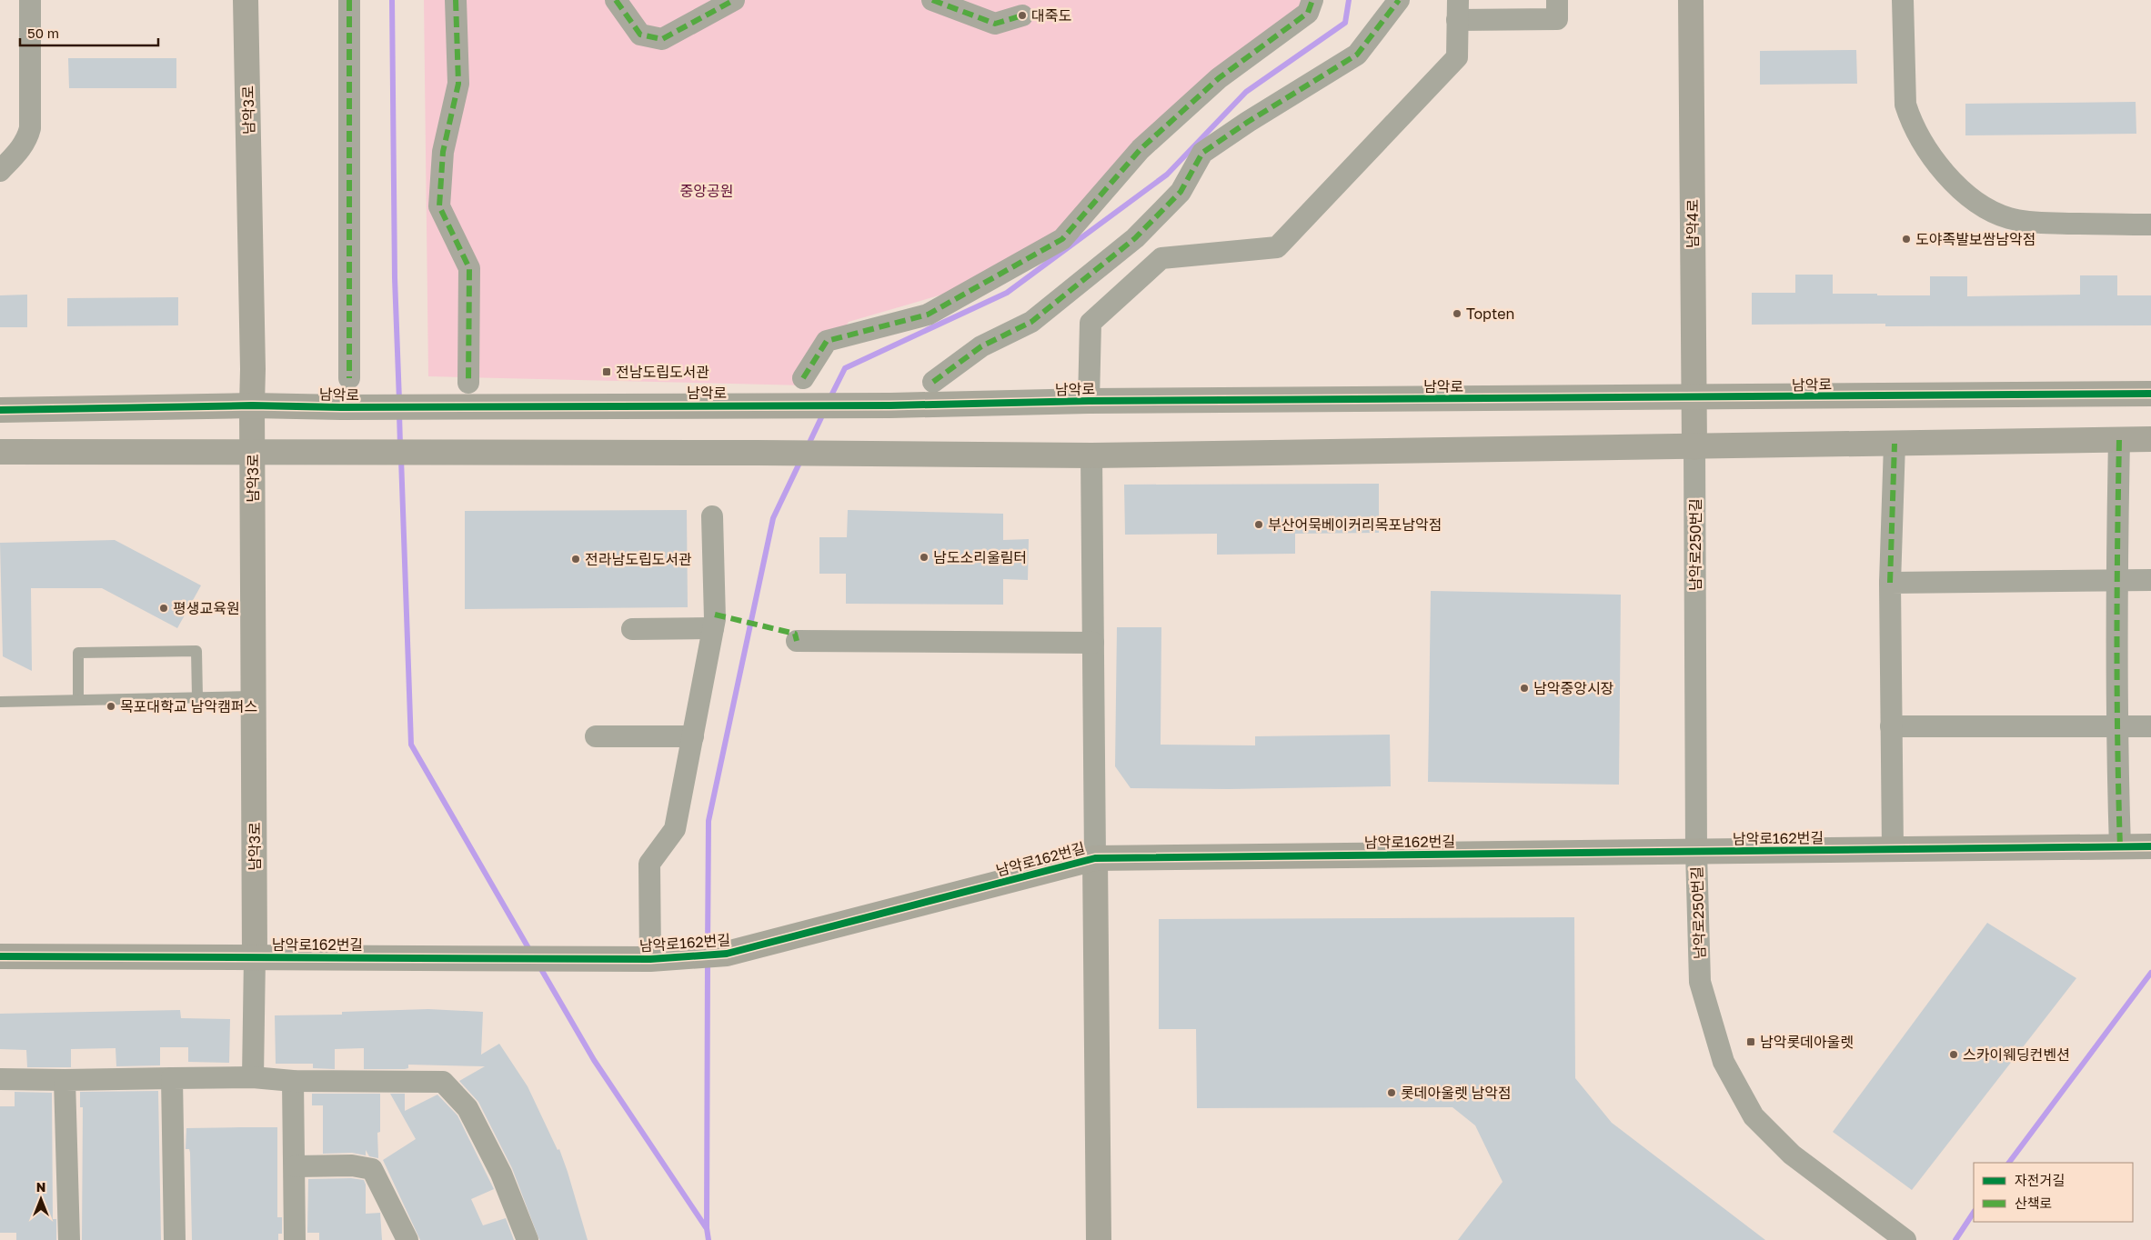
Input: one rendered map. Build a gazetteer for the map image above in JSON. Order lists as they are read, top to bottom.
{
  "streets": {
    "street": [
      "남악3로",
      "남악4로",
      "남악로",
      "남악로250번길",
      "남악로162번길"
    ]
  },
  "crossings": [
    ["남악3로", "남악로"],
    ["남악3로", "남악로162번길"],
    ["남악4로", "남악로"],
    ["남악4로", "남악로250번길"],
    ["남악로250번길", "남악로162번길"]
  ],
  "parks": ["중앙공원"],
  "places": {
    "other": [
      "대죽도",
      "도야족발보쌈남악점",
      "Topten",
      "부산어묵베이커리목포남악점",
      "남도소리울림터",
      "전라남도립도서관",
      "평생교육원",
      "남악중앙시장",
      "목포대학교 남악캠퍼스",
      "스카이웨딩컨벤션",
      "롯데아울렛 남악점"
    ],
    "transit": ["전남도립도서관", "남악롯데아울렛"]
  },
  "legend": ["자전거길", "산책로"],
  "scale_bar": "50 m",
  "north": "top"
}
